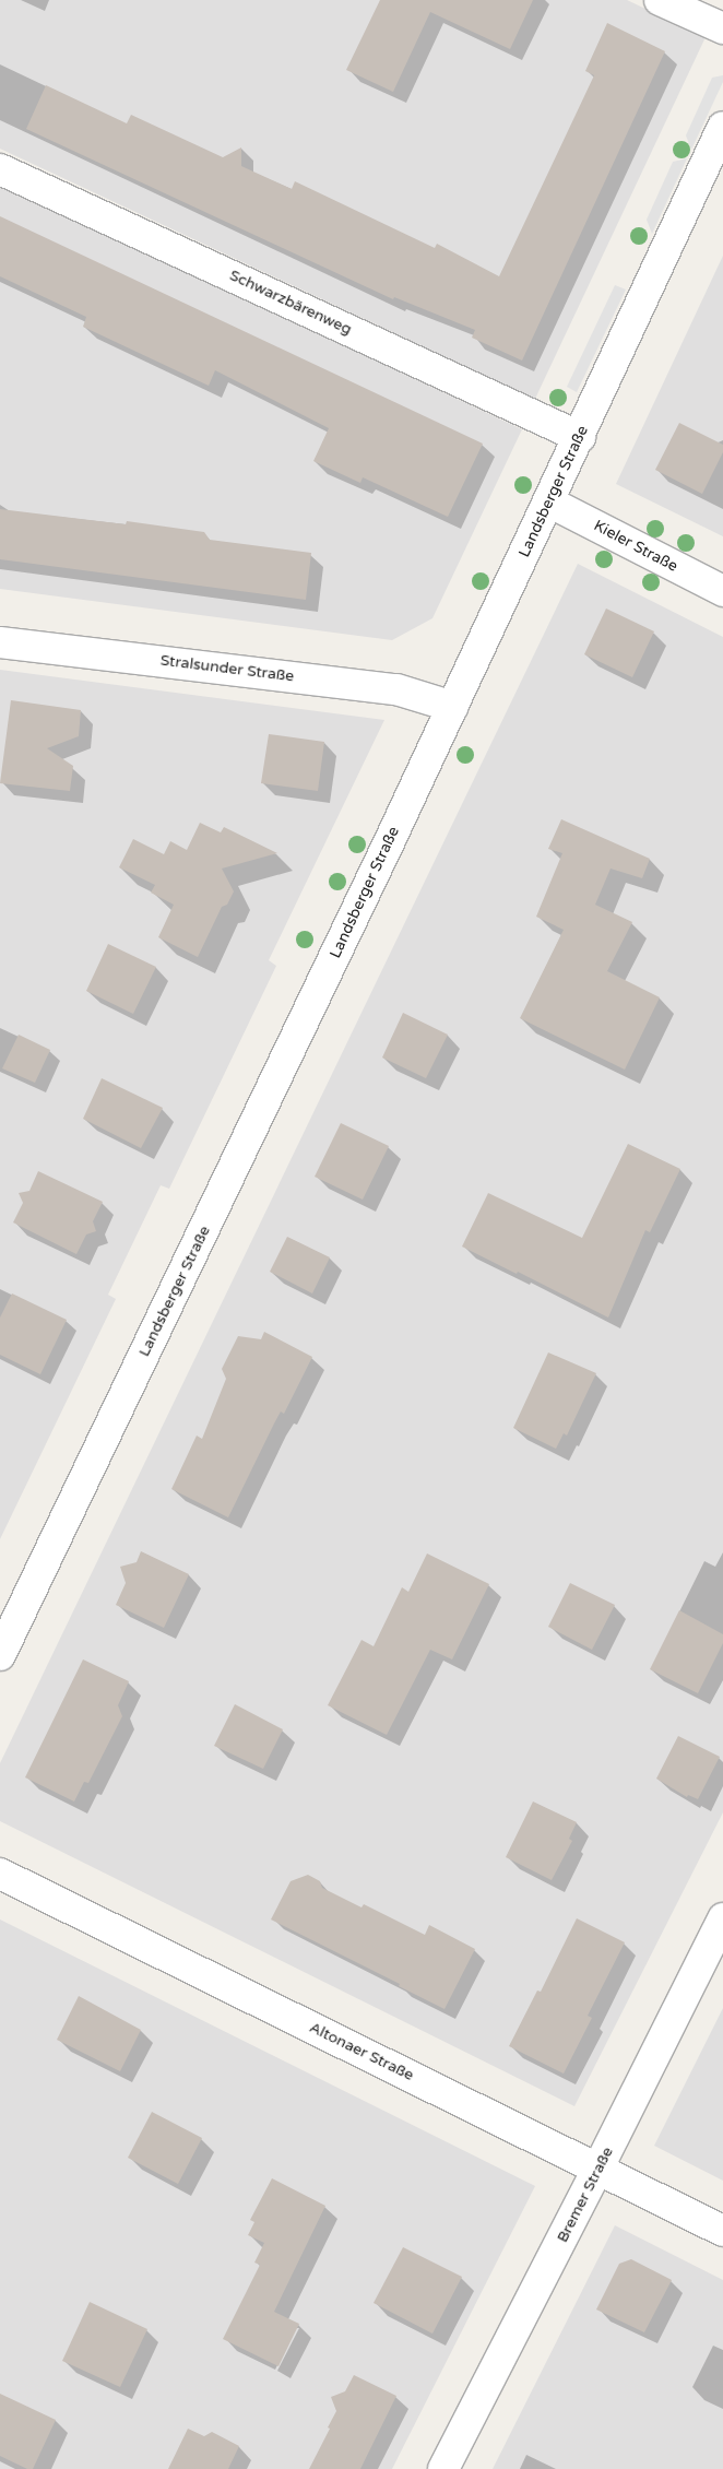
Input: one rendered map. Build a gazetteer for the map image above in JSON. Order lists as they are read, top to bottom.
{
  "streets": {
    "street": [
      "Schwarzbärenweg",
      "Landsberger Straße",
      "Kieler Straße",
      "Stralsunder Straße",
      "Altonaer Straße",
      "Bremer Straße"
    ]
  },
  "crossings": [
    ["Schwarzbärenweg", "Landsberger Straße"],
    ["Landsberger Straße", "Kieler Straße"],
    ["Landsberger Straße", "Stralsunder Straße"],
    ["Altonaer Straße", "Bremer Straße"]
  ]
}
